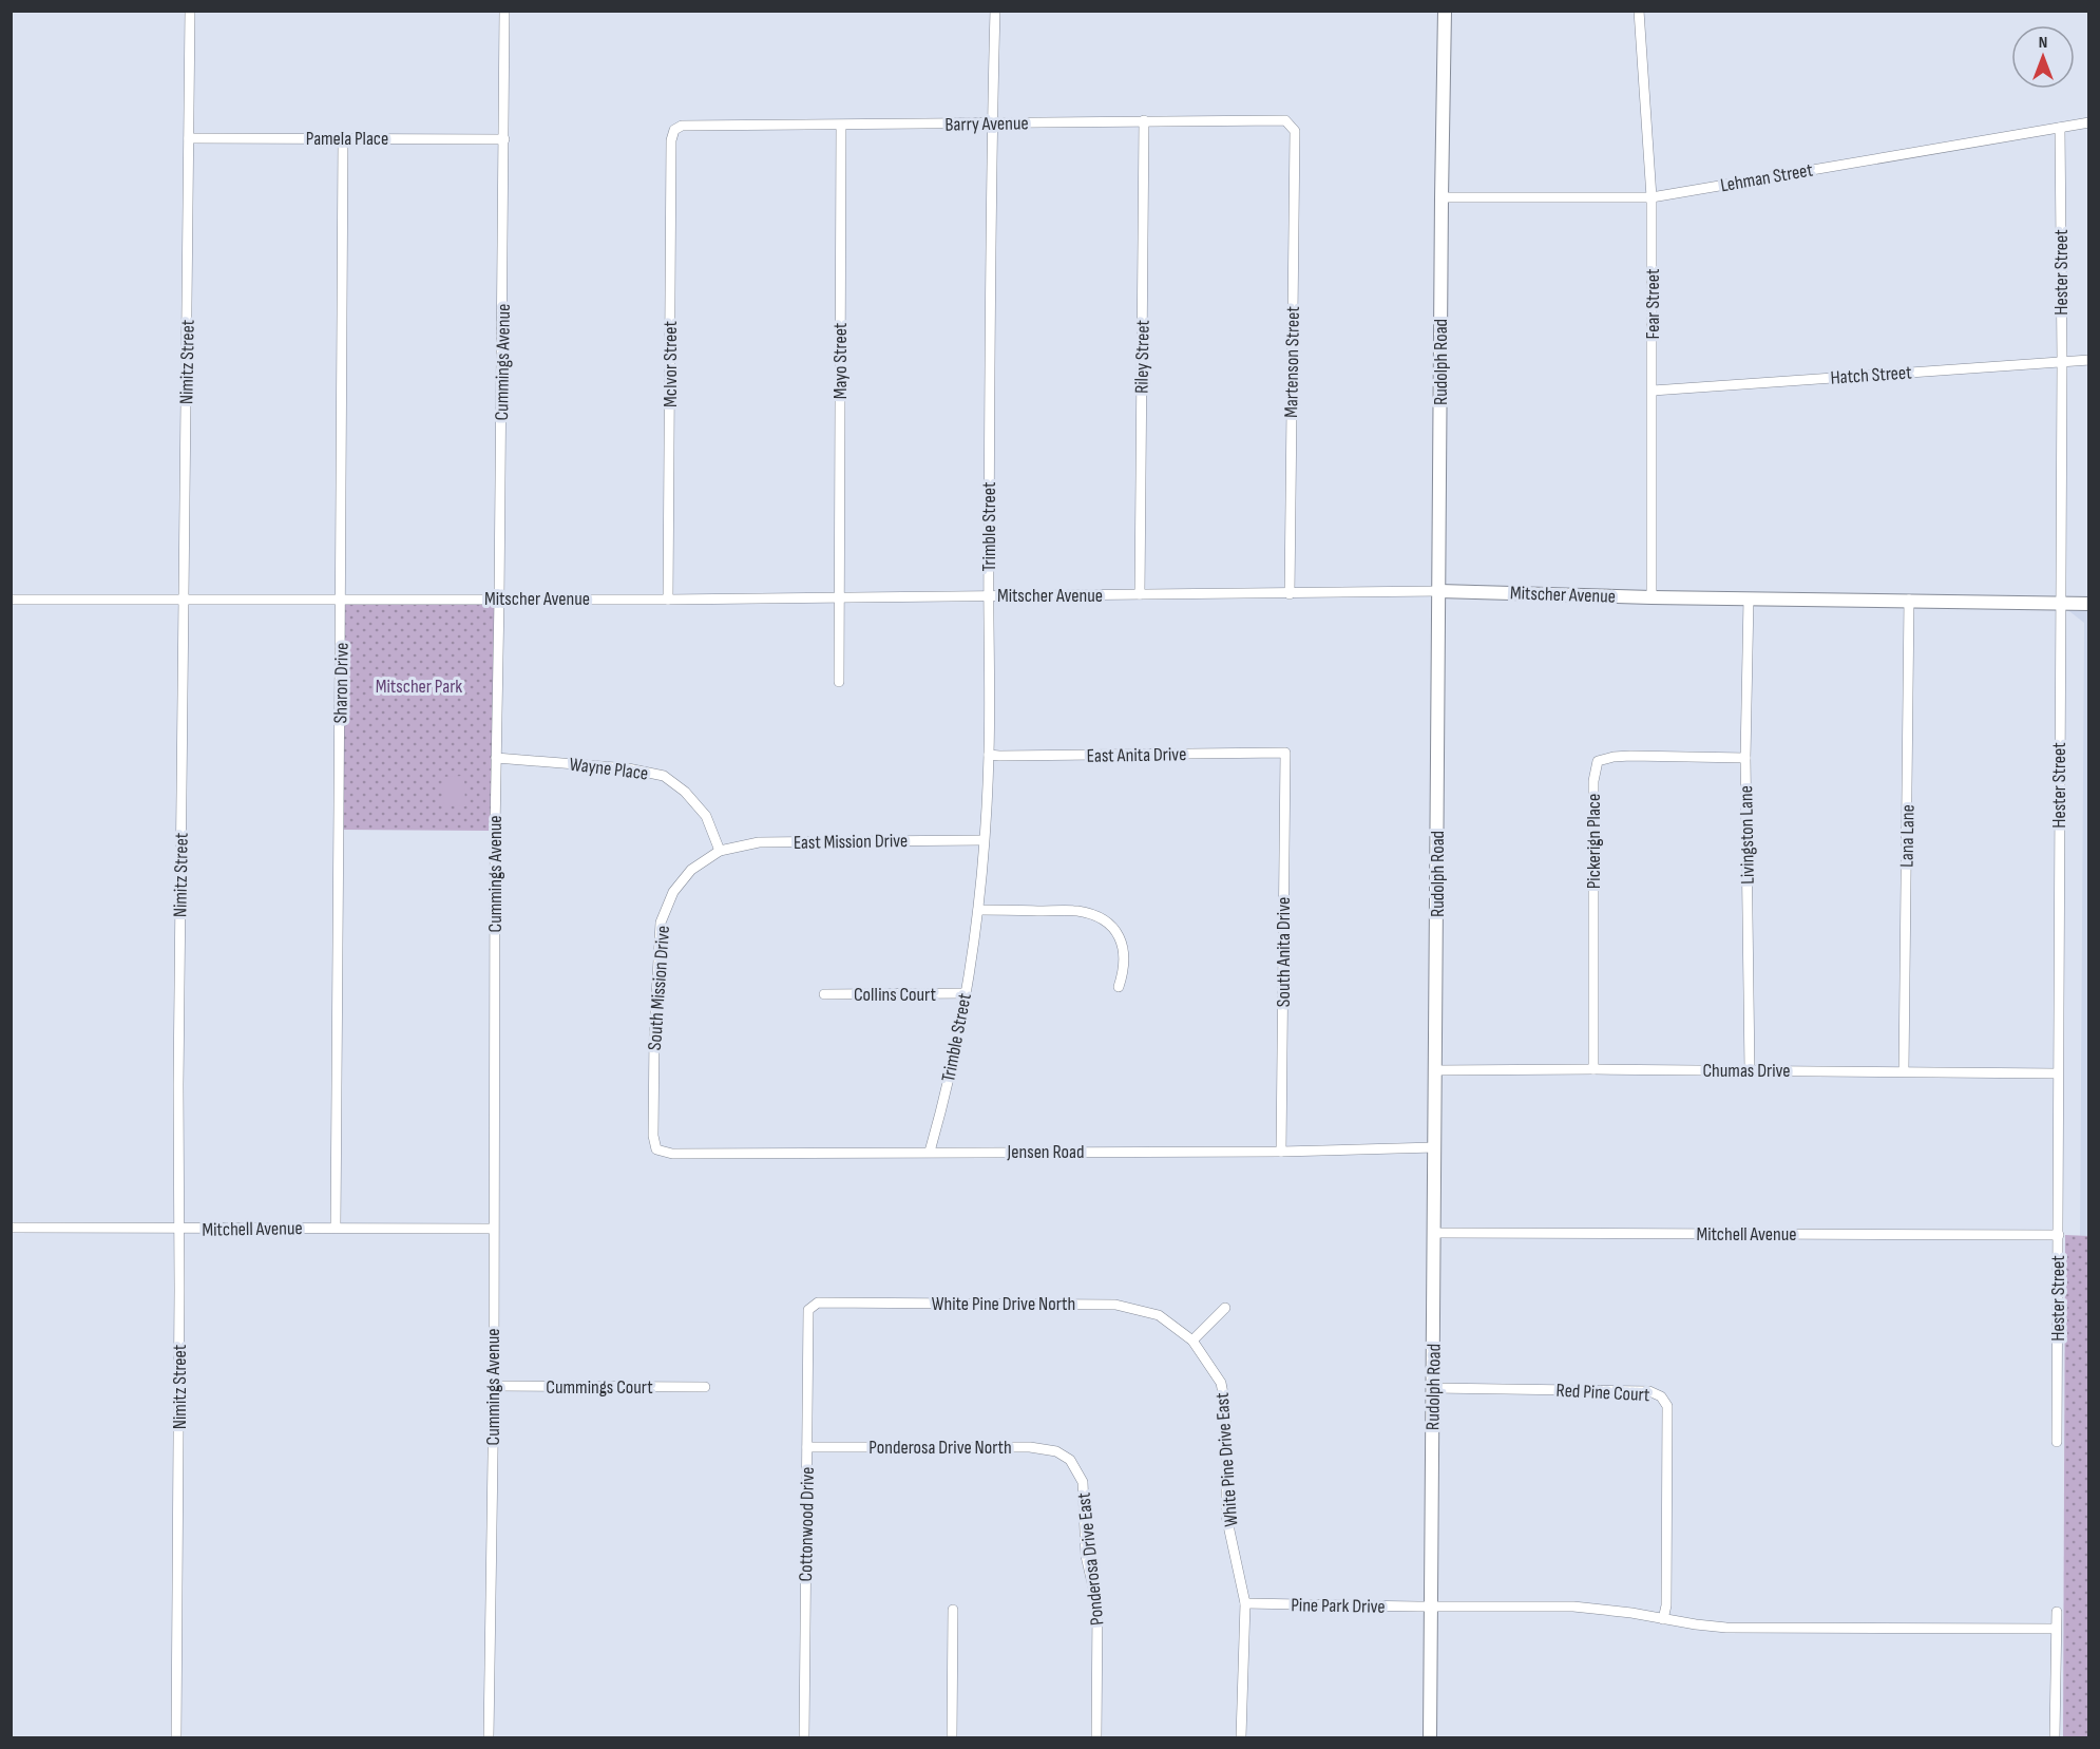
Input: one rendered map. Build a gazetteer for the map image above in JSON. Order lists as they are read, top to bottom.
{
  "streets": {
    "street": [
      "Barry Avenue",
      "Pamela Place",
      "Lehman Street",
      "Hester Street",
      "Fear Street",
      "Riley Street",
      "Mayo Street",
      "Nimitz Street",
      "Cummings Avenue",
      "Martenson Street",
      "Rudolph Road",
      "McIvor Street",
      "Hatch Street",
      "Trimble Street",
      "Mitscher Avenue",
      "Sharon Drive",
      "East Anita Drive",
      "Wayne Place",
      "Livingston Lane",
      "Lana Lane",
      "East Mission Drive",
      "Pickerign Place",
      "South Anita Drive",
      "South Mission Drive",
      "Collins Court",
      "Chumas Drive",
      "Jensen Road",
      "Mitchell Avenue",
      "White Pine Drive North",
      "Cummings Court",
      "Red Pine Court",
      "Ponderosa Drive North",
      "White Pine Drive East",
      "Cottonwood Drive",
      "Ponderosa Drive East",
      "Pine Park Drive"
    ]
  },
  "crossings": [
    ["Barry Avenue", "Riley Street"],
    ["Barry Avenue", "Mayo Street"],
    ["Barry Avenue", "Martenson Street"],
    ["Barry Avenue", "McIvor Street"],
    ["Barry Avenue", "Trimble Street"],
    ["Pamela Place", "Nimitz Street"],
    ["Pamela Place", "Cummings Avenue"],
    ["Pamela Place", "Sharon Drive"],
    ["Lehman Street", "Hester Street"],
    ["Lehman Street", "Fear Street"],
    ["Lehman Street", "Rudolph Road"],
    ["Hester Street", "Hatch Street"],
    ["Hester Street", "Mitscher Avenue"],
    ["Hester Street", "Chumas Drive"],
    ["Hester Street", "Mitchell Avenue"],
    ["Fear Street", "Hatch Street"],
    ["Fear Street", "Mitscher Avenue"],
    ["Riley Street", "Mitscher Avenue"],
    ["Mayo Street", "Mitscher Avenue"],
    ["Nimitz Street", "Mitscher Avenue"],
    ["Nimitz Street", "Mitchell Avenue"],
    ["Cummings Avenue", "Mitscher Avenue"],
    ["Cummings Avenue", "Wayne Place"],
    ["Cummings Avenue", "Mitchell Avenue"],
    ["Cummings Avenue", "Cummings Court"],
    ["Martenson Street", "Mitscher Avenue"],
    ["Rudolph Road", "Mitscher Avenue"],
    ["Rudolph Road", "Chumas Drive"],
    ["Rudolph Road", "Jensen Road"],
    ["Rudolph Road", "Mitchell Avenue"],
    ["Rudolph Road", "Red Pine Court"],
    ["Rudolph Road", "Pine Park Drive"],
    ["McIvor Street", "Mitscher Avenue"],
    ["Trimble Street", "Mitscher Avenue"],
    ["Trimble Street", "East Anita Drive"],
    ["Trimble Street", "East Mission Drive"],
    ["Trimble Street", "Collins Court"],
    ["Trimble Street", "Jensen Road"],
    ["Mitscher Avenue", "Sharon Drive"],
    ["Mitscher Avenue", "Livingston Lane"],
    ["Mitscher Avenue", "Lana Lane"],
    ["Sharon Drive", "Mitchell Avenue"],
    ["East Anita Drive", "South Anita Drive"],
    ["Wayne Place", "East Mission Drive"],
    ["Wayne Place", "South Mission Drive"],
    ["Livingston Lane", "Pickerign Place"],
    ["Livingston Lane", "Chumas Drive"],
    ["Lana Lane", "Chumas Drive"],
    ["East Mission Drive", "South Mission Drive"],
    ["Pickerign Place", "Chumas Drive"],
    ["South Anita Drive", "Jensen Road"],
    ["South Mission Drive", "Jensen Road"],
    ["White Pine Drive North", "White Pine Drive East"],
    ["White Pine Drive North", "Cottonwood Drive"],
    ["Red Pine Court", "Pine Park Drive"],
    ["Ponderosa Drive North", "Cottonwood Drive"],
    ["Ponderosa Drive North", "Ponderosa Drive East"],
    ["White Pine Drive East", "Pine Park Drive"]
  ],
  "parks": ["Mitscher Park"],
  "north": "top"
}
